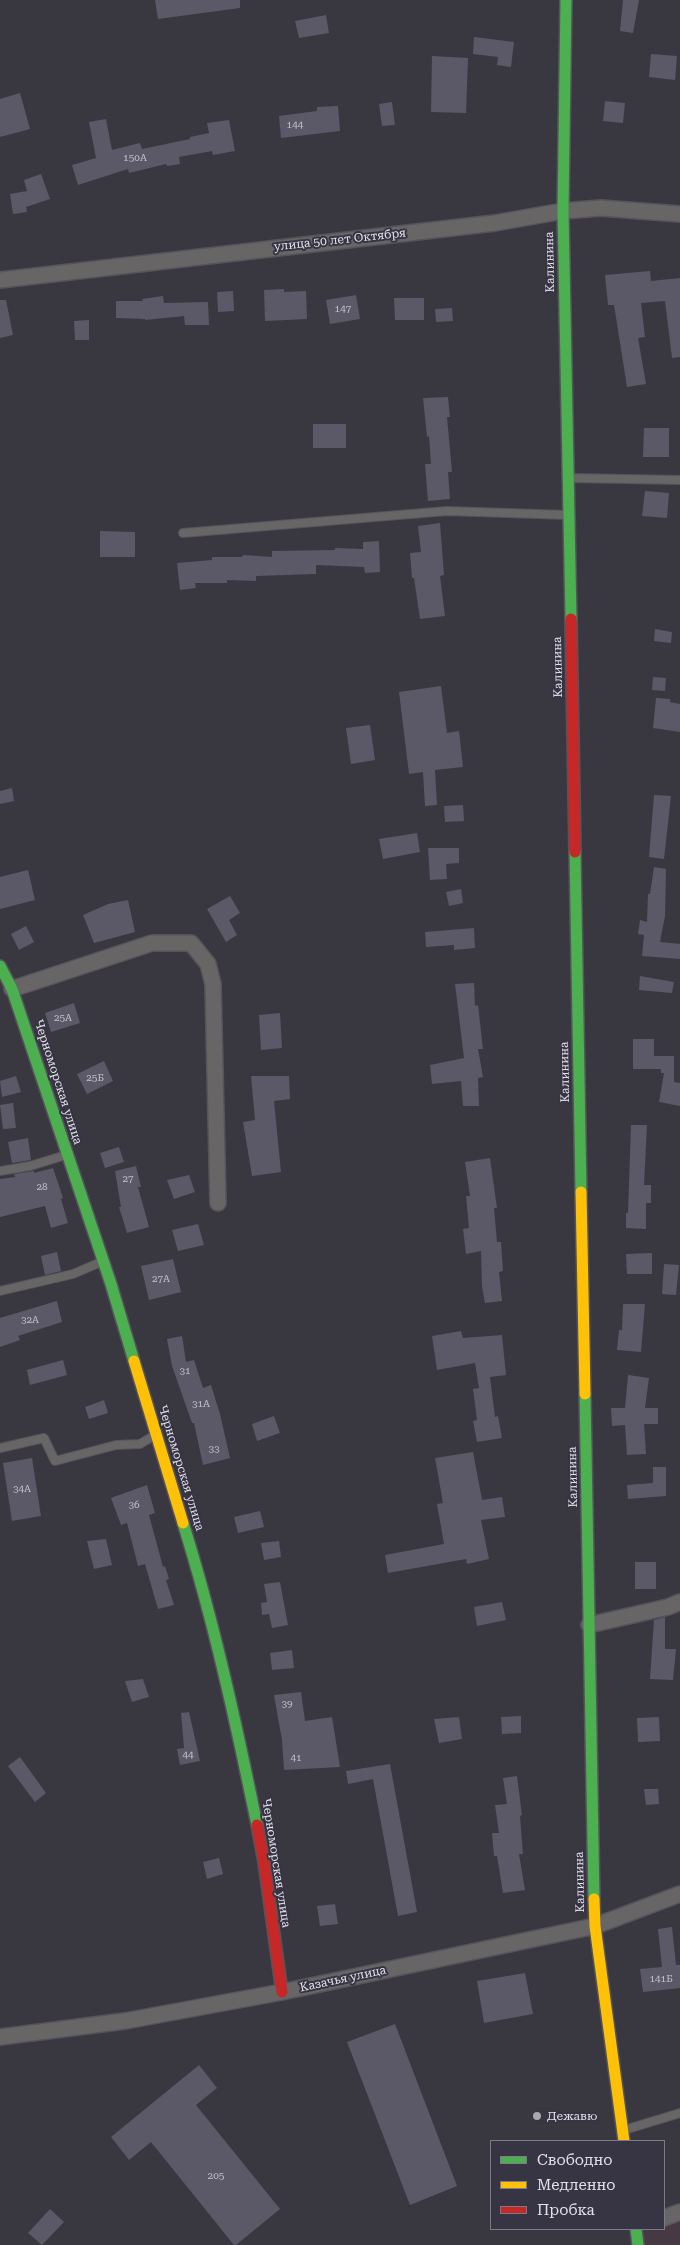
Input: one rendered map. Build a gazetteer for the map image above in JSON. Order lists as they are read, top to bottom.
{
  "streets": {
    "street": [
      "улица 50 лет Октября",
      "Калинина",
      "Черноморская улица",
      "Казачья улица"
    ]
  },
  "crossings": [
    ["улица 50 лет Октября", "Калинина"],
    ["Калинина", "Казачья улица"],
    ["Черноморская улица", "Казачья улица"]
  ],
  "places": ["Дежавю"],
  "house_numbers": [
    "144",
    "150А",
    "147",
    "25А",
    "25Б",
    "27",
    "28",
    "27А",
    "32А",
    "31",
    "31А",
    "33",
    "34А",
    "36",
    "39",
    "44",
    "41",
    "141Б",
    "205"
  ],
  "legend": ["Свободно", "Медленно", "Пробка"]
}
